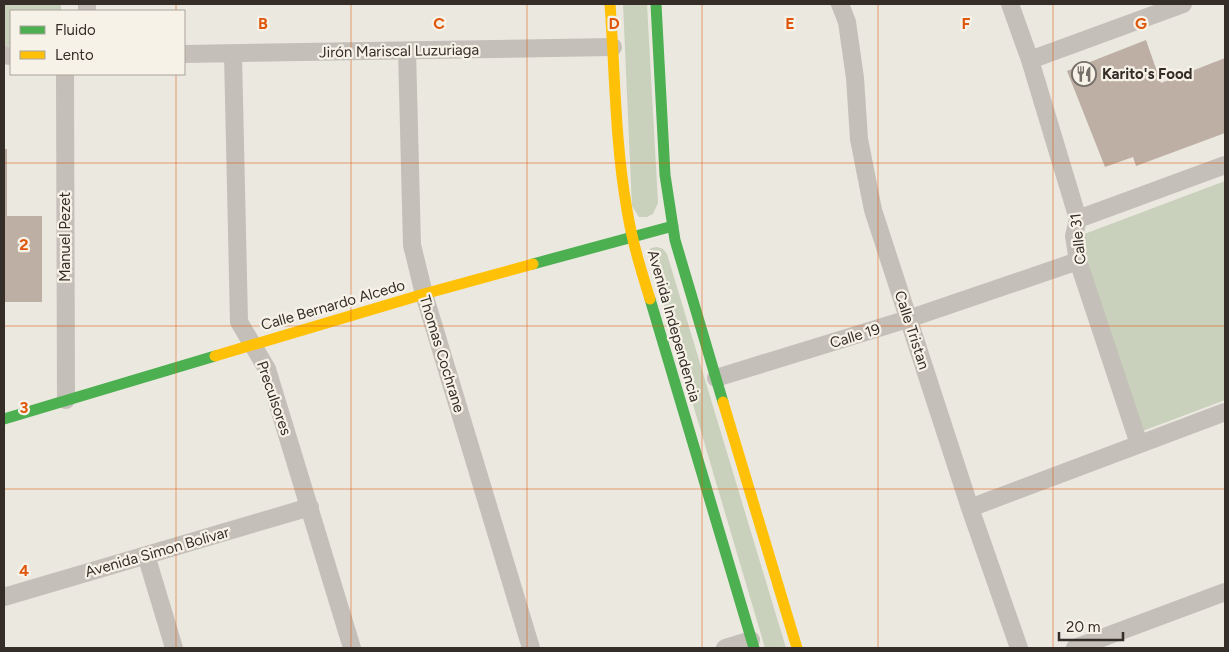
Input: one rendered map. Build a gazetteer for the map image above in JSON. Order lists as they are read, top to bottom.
{
  "streets": {
    "street": [
      "Jirón Mariscal Luzuriaga",
      "Manuel Pezet",
      "Calle 31",
      "Calle Bernardo Alcedo",
      "Avenida Independencia",
      "Calle Tristan",
      "Calle 19",
      "Thomas Cochrane",
      "Preculsores",
      "Avenida Simon Bolivar"
    ]
  },
  "crossings": [
    ["Jirón Mariscal Luzuriaga", "Avenida Independencia"],
    ["Jirón Mariscal Luzuriaga", "Thomas Cochrane"],
    ["Jirón Mariscal Luzuriaga", "Preculsores"],
    ["Manuel Pezet", "Calle Bernardo Alcedo"],
    ["Calle 31", "Calle 19"],
    ["Calle Bernardo Alcedo", "Avenida Independencia"],
    ["Calle Bernardo Alcedo", "Thomas Cochrane"],
    ["Calle Bernardo Alcedo", "Preculsores"],
    ["Avenida Independencia", "Calle 19"],
    ["Calle Tristan", "Calle 19"],
    ["Preculsores", "Avenida Simon Bolivar"]
  ],
  "places": {
    "restaurant": ["Karito's Food"]
  },
  "legend": ["Fluido", "Lento"],
  "scale_bar": "20 m",
  "grid": {
    "columns": [
      "B",
      "C",
      "D",
      "E",
      "F",
      "G"
    ],
    "rows": ["2", "3", "4"]
  }
}
